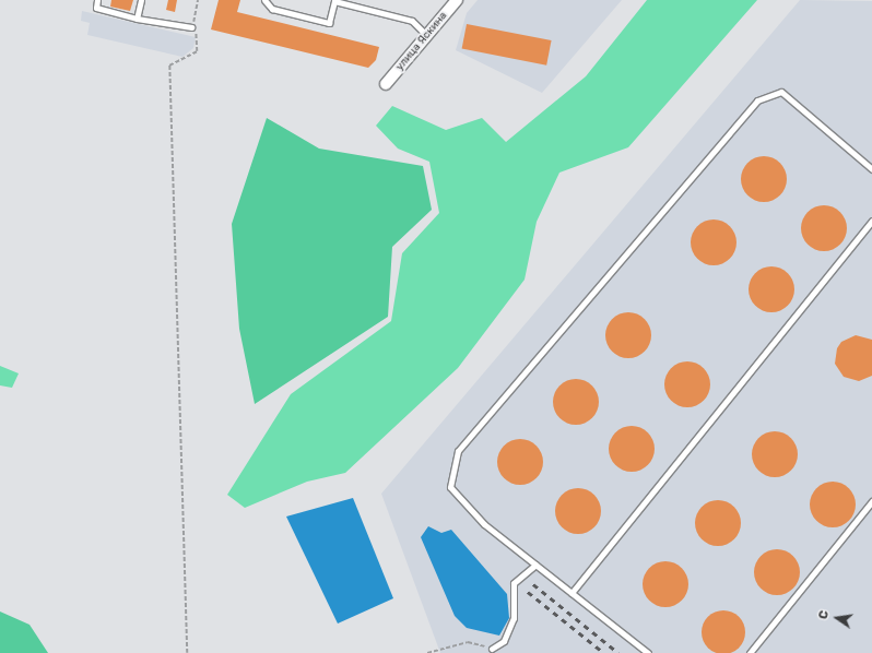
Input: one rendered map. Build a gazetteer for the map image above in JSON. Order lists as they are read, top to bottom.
{
  "streets": {
    "street": ["улица Яскина"]
  },
  "north": "left"
}
